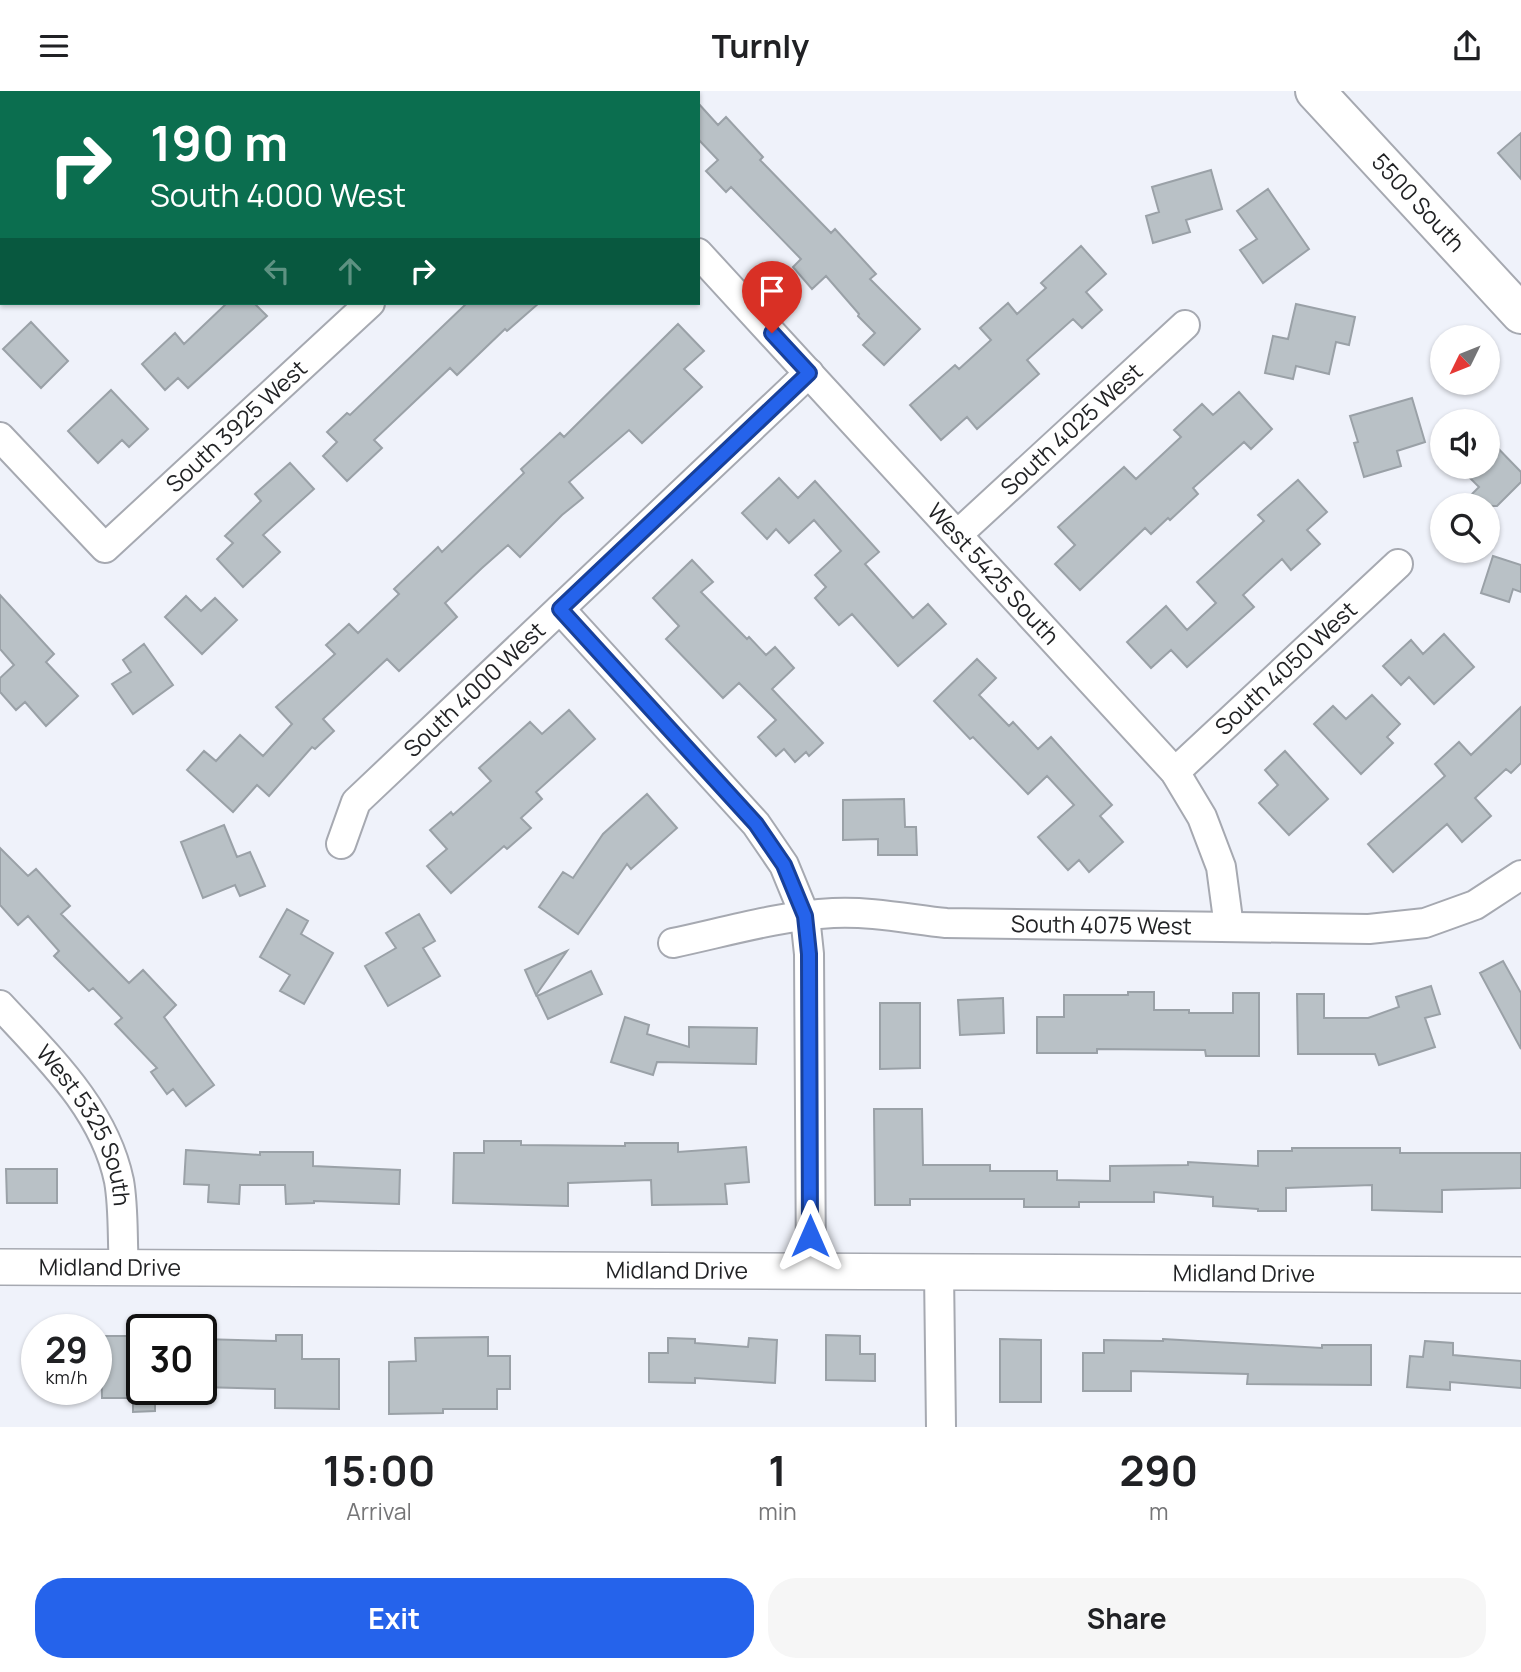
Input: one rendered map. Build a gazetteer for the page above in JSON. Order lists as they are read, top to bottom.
{
  "streets": {
    "main road": ["5500 South"],
    "street": [
      "South 3925 West",
      "South 4025 West",
      "West 5425 South",
      "South 4050 West",
      "South 4000 West",
      "South 4075 West",
      "West 5325 South",
      "Midland Drive"
    ]
  },
  "crossings": [
    ["South 4025 West", "West 5425 South"],
    ["West 5425 South", "South 4050 West"],
    ["West 5425 South", "South 4000 West"],
    ["West 5425 South", "South 4075 West"],
    ["West 5325 South", "Midland Drive"]
  ],
  "north": "bottom left",
  "page": {
    "header": "Turnly",
    "turn": ["190 m", "South 4000 West"],
    "speed": "29 km/h",
    "limit": "30",
    "eta": [
      "15:00",
      "Arrival",
      "1",
      "min",
      "290",
      "m"
    ],
    "buttons": ["Exit", "Share"]
  }
}
